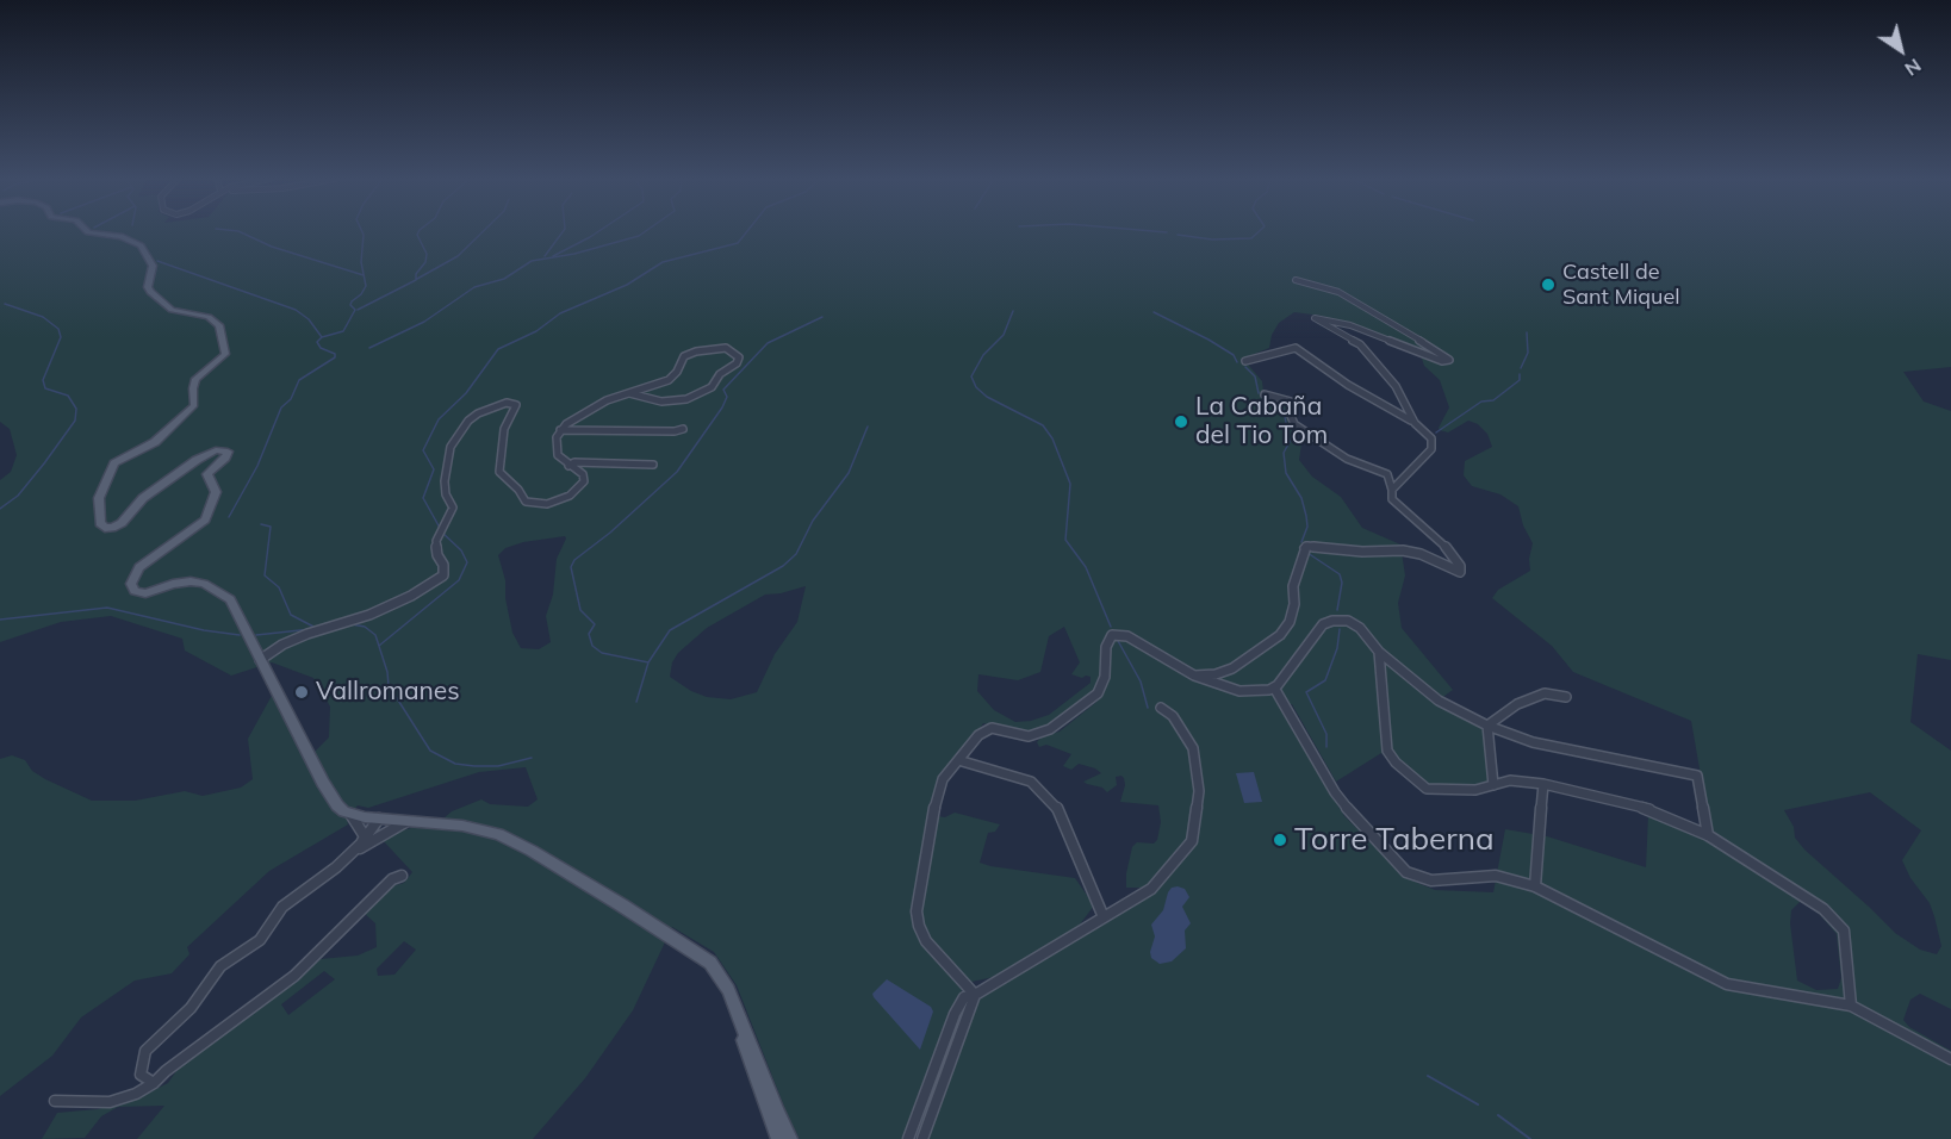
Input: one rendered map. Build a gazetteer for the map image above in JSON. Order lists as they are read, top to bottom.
{
  "places": [
    "Castell de Sant Miquel",
    "La Cabaña del Tio Tom",
    "Vallromanes",
    "Torre Taberna"
  ],
  "north": "bottom right"
}
